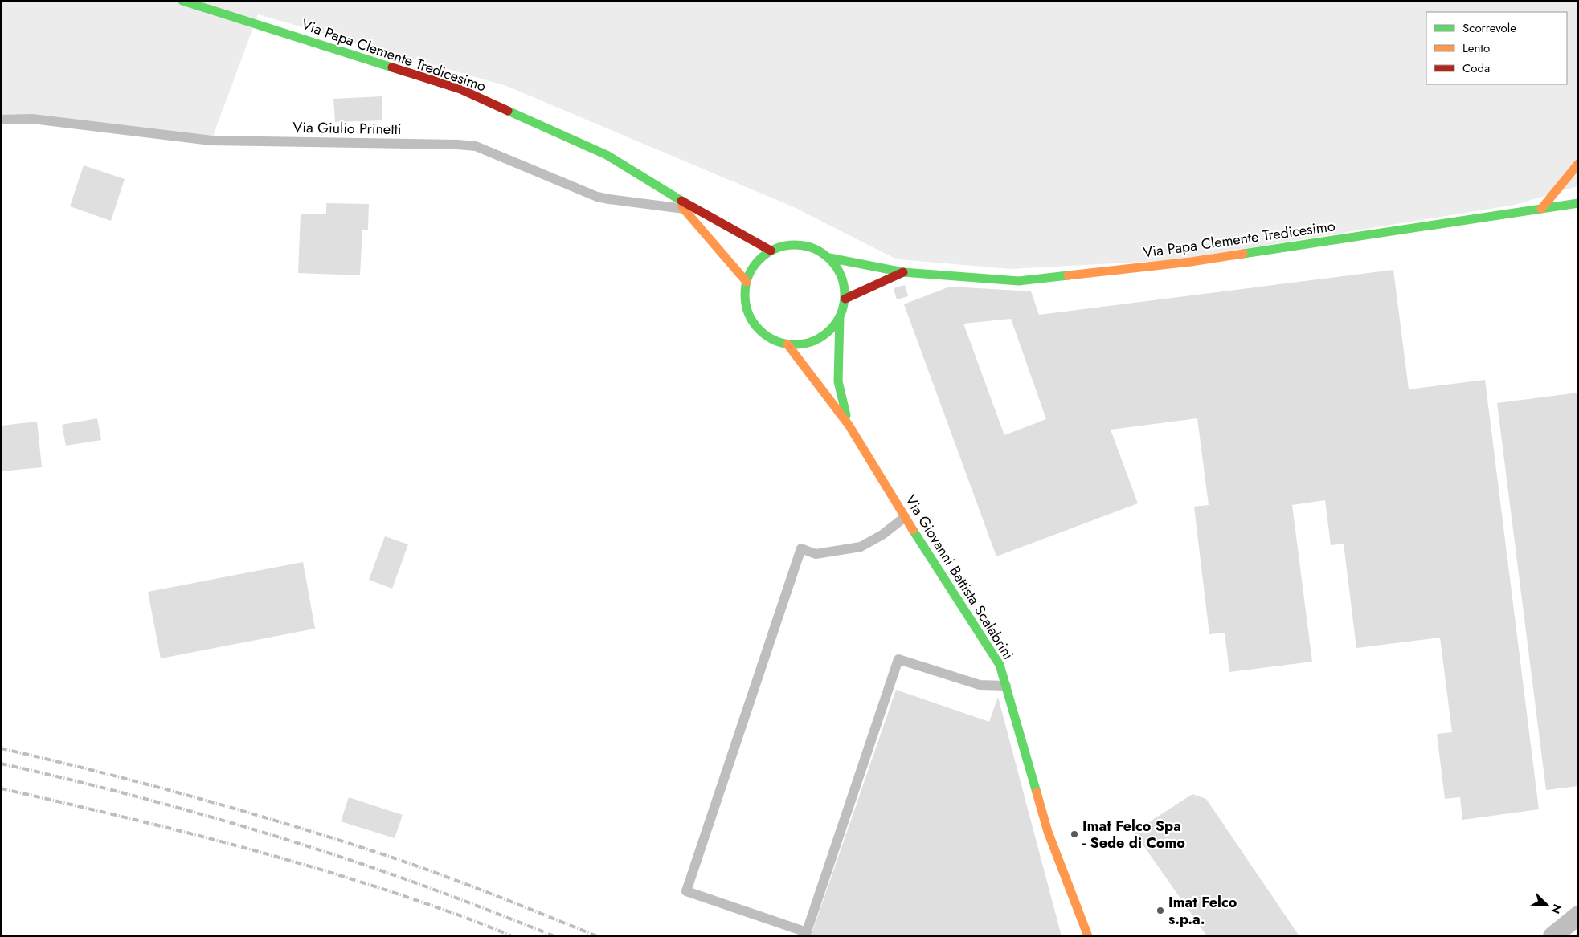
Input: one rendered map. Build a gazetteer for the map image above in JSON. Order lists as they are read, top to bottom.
{
  "streets": {
    "main road": ["Via Papa Clemente Tredicesimo", "Via Giovanni Battista Scalabrini"],
    "lane": ["Via Giulio Prinetti"]
  },
  "crossings": [
    ["Via Papa Clemente Tredicesimo", "Via Giulio Prinetti"],
    ["Via Papa Clemente Tredicesimo", "Via Giovanni Battista Scalabrini"]
  ],
  "places": ["Imat Felco Spa - Sede di Como", "Imat Felco s.p.a."],
  "legend": ["Scorrevole", "Lento", "Coda"],
  "north": "bottom right"
}
